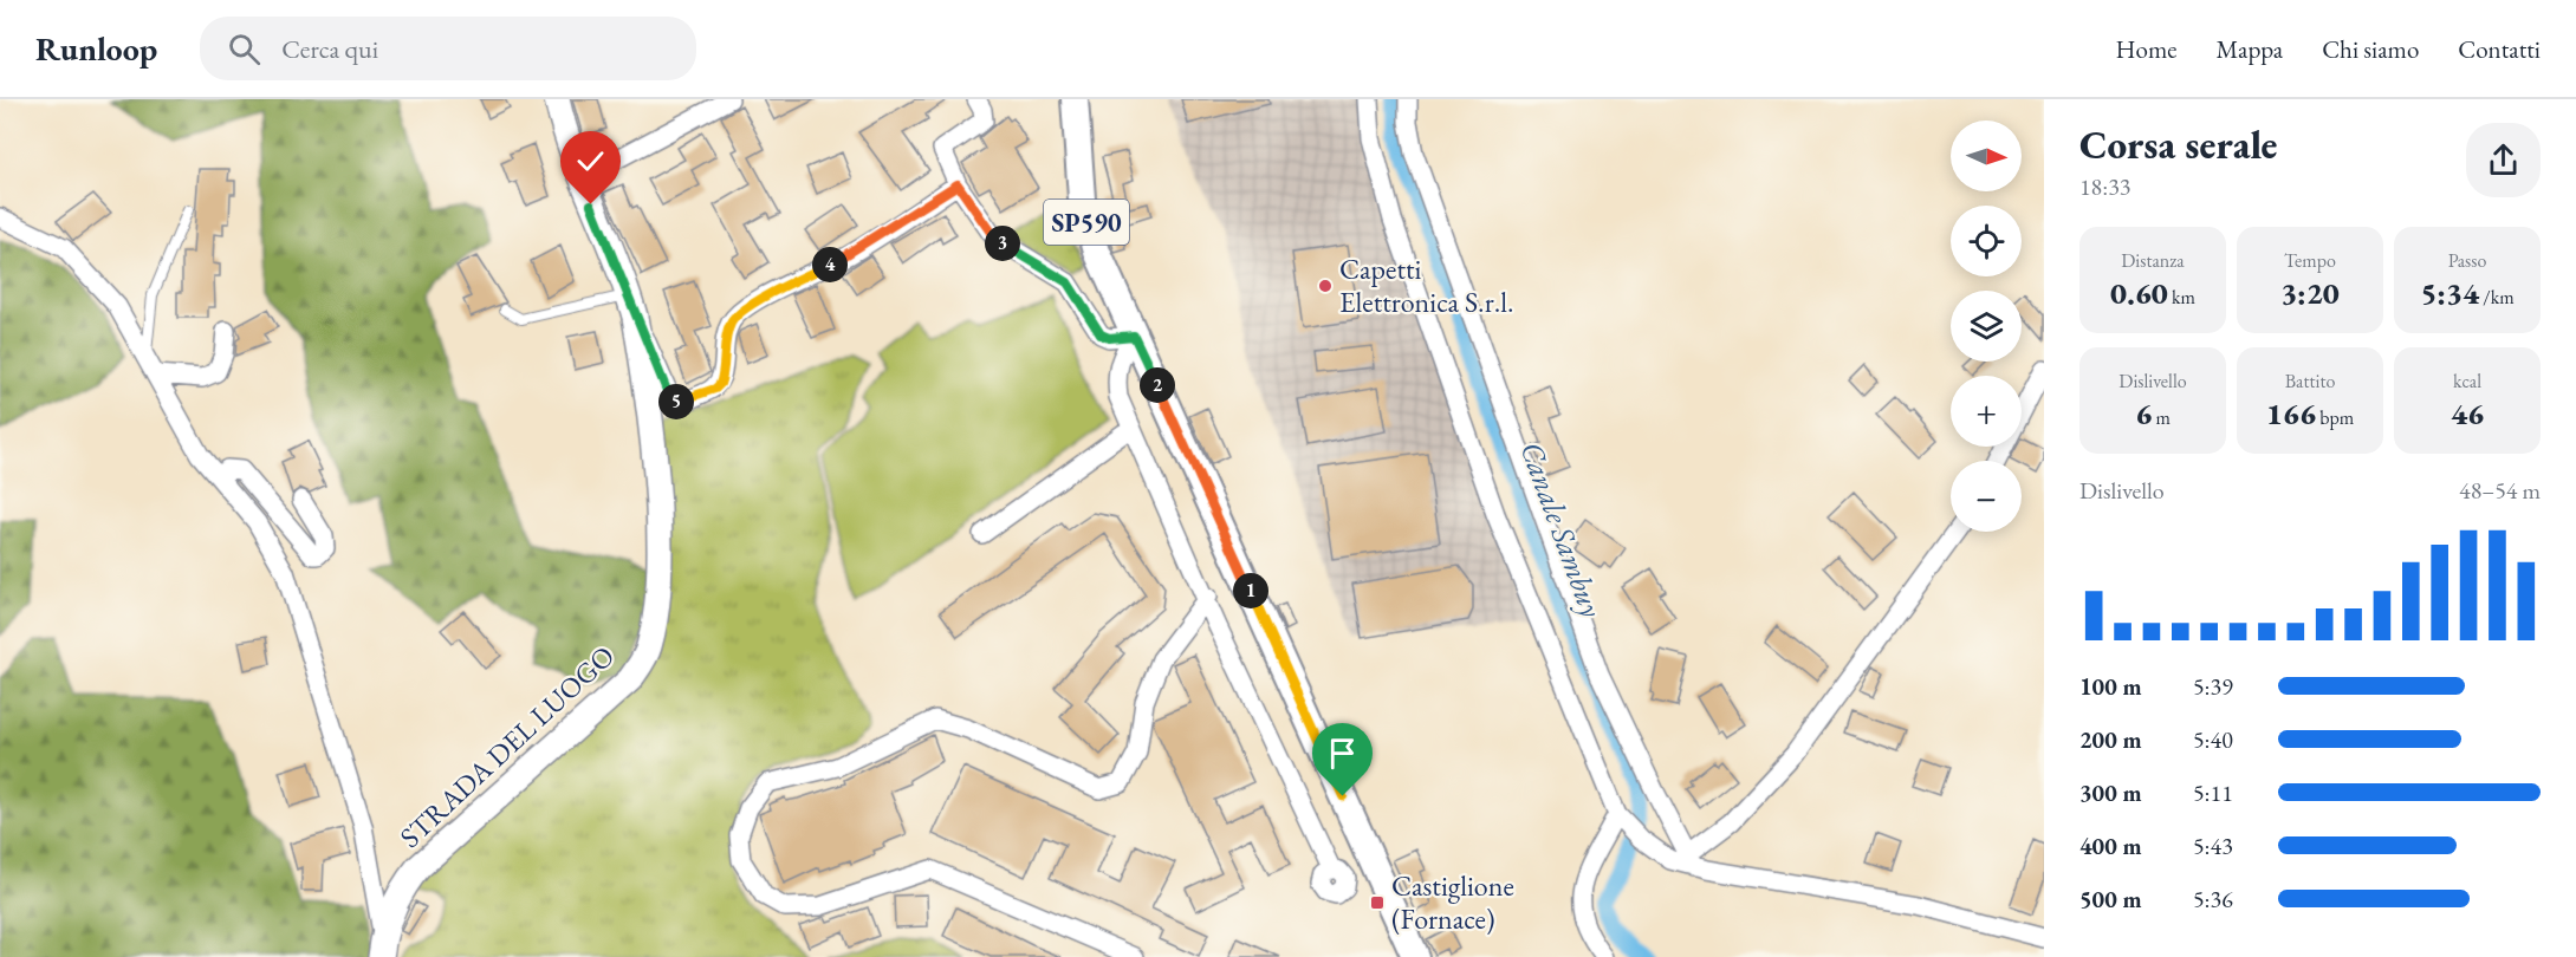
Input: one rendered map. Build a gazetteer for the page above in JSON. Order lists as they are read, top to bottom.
{
  "streets": {
    "main road": ["SP590"],
    "street": ["STRADA DEL LUOGO"]
  },
  "water": ["Canale Sambuy"],
  "places": {
    "other": ["Capetti Elettronica S.r.l."],
    "transit": ["Castiglione (Fornace)"]
  },
  "north": "right",
  "page": {
    "header": "Runloop",
    "search": "Cerca qui",
    "nav": [
      "Home",
      "Mappa",
      "Chi siamo",
      "Contatti"
    ],
    "heading": ["Corsa serale", "18:33"],
    "map_buttons": ["+", "−"],
    "stats": [
      ["Distanza", "0.60 km"],
      ["Tempo", "3:20"],
      ["Passo", "5:34 /km"],
      ["Dislivello", "6 m"],
      ["Battito", "166 bpm"],
      ["kcal", "46"]
    ],
    "pins": [
      "3",
      "4",
      "2",
      "5",
      "1"
    ],
    "chart": ["Dislivello", "48–54 m"],
    "list": [
      {
        "name": "100 m",
        "note": "5:39"
      },
      {
        "name": "200 m",
        "note": "5:40"
      },
      {
        "name": "300 m",
        "note": "5:11"
      },
      {
        "name": "400 m",
        "note": "5:43"
      },
      {
        "name": "500 m",
        "note": "5:36"
      }
    ]
  }
}
